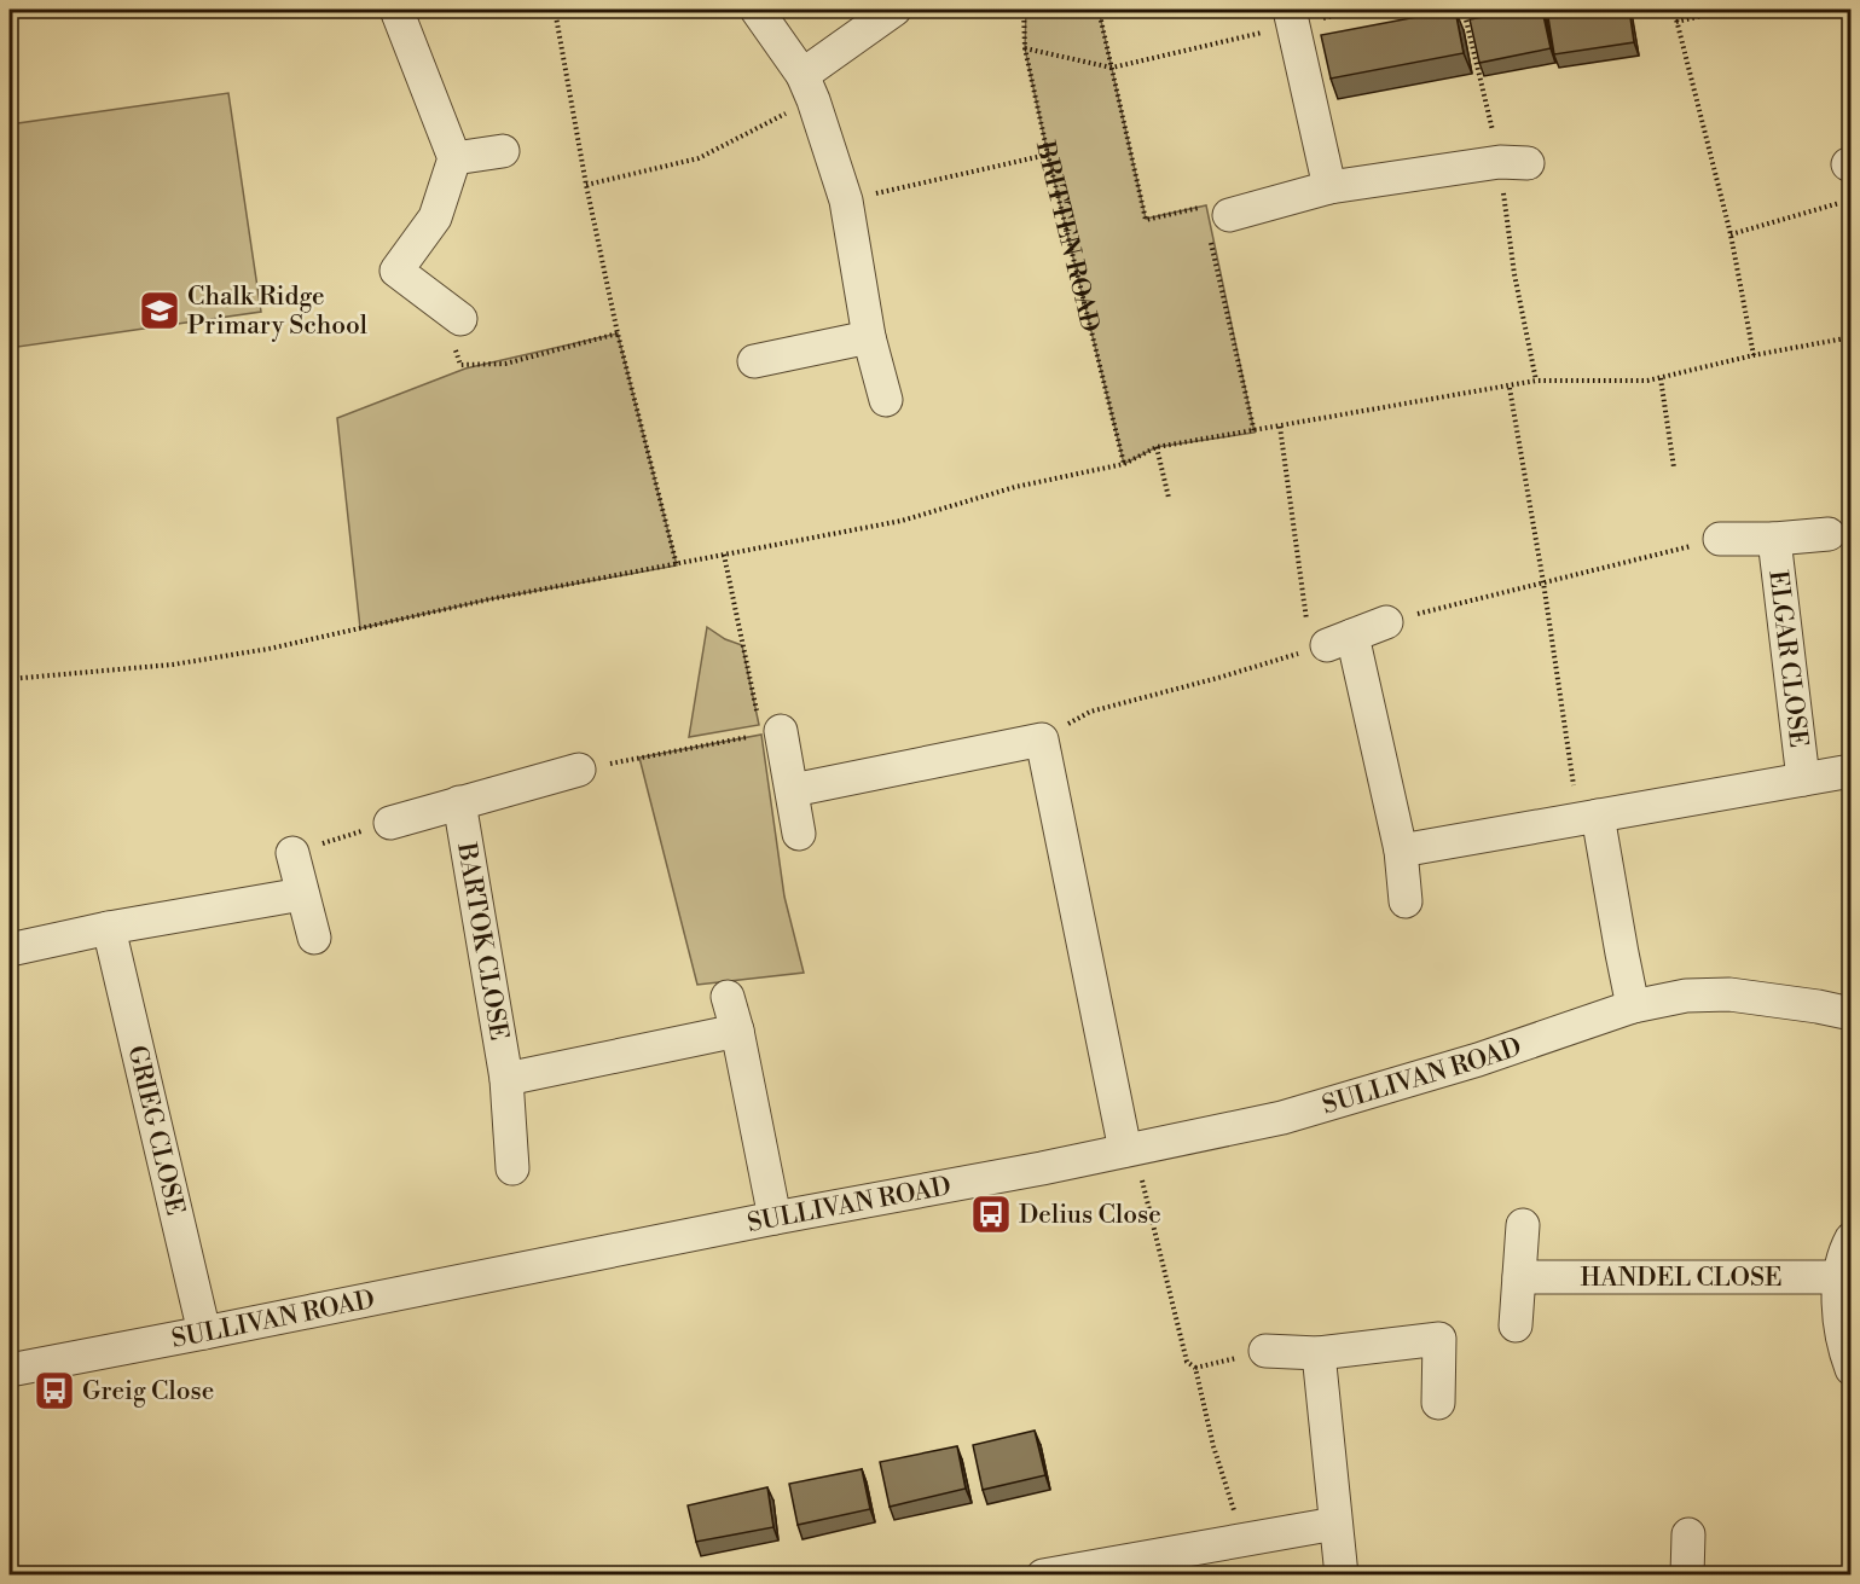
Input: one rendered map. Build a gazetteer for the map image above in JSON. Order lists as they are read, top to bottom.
{
  "streets": {
    "street": [
      "ELGAR CLOSE",
      "BARTOK CLOSE",
      "SULLIVAN ROAD",
      "GRIEG CLOSE",
      "HANDEL CLOSE"
    ],
    "path": ["BRITTEN ROAD"]
  },
  "crossings": [
    ["SULLIVAN ROAD", "GRIEG CLOSE"]
  ],
  "places": {
    "school or university": ["Chalk Ridge Primary School"],
    "bus stop": ["Delius Close", "Greig Close"]
  }
}
